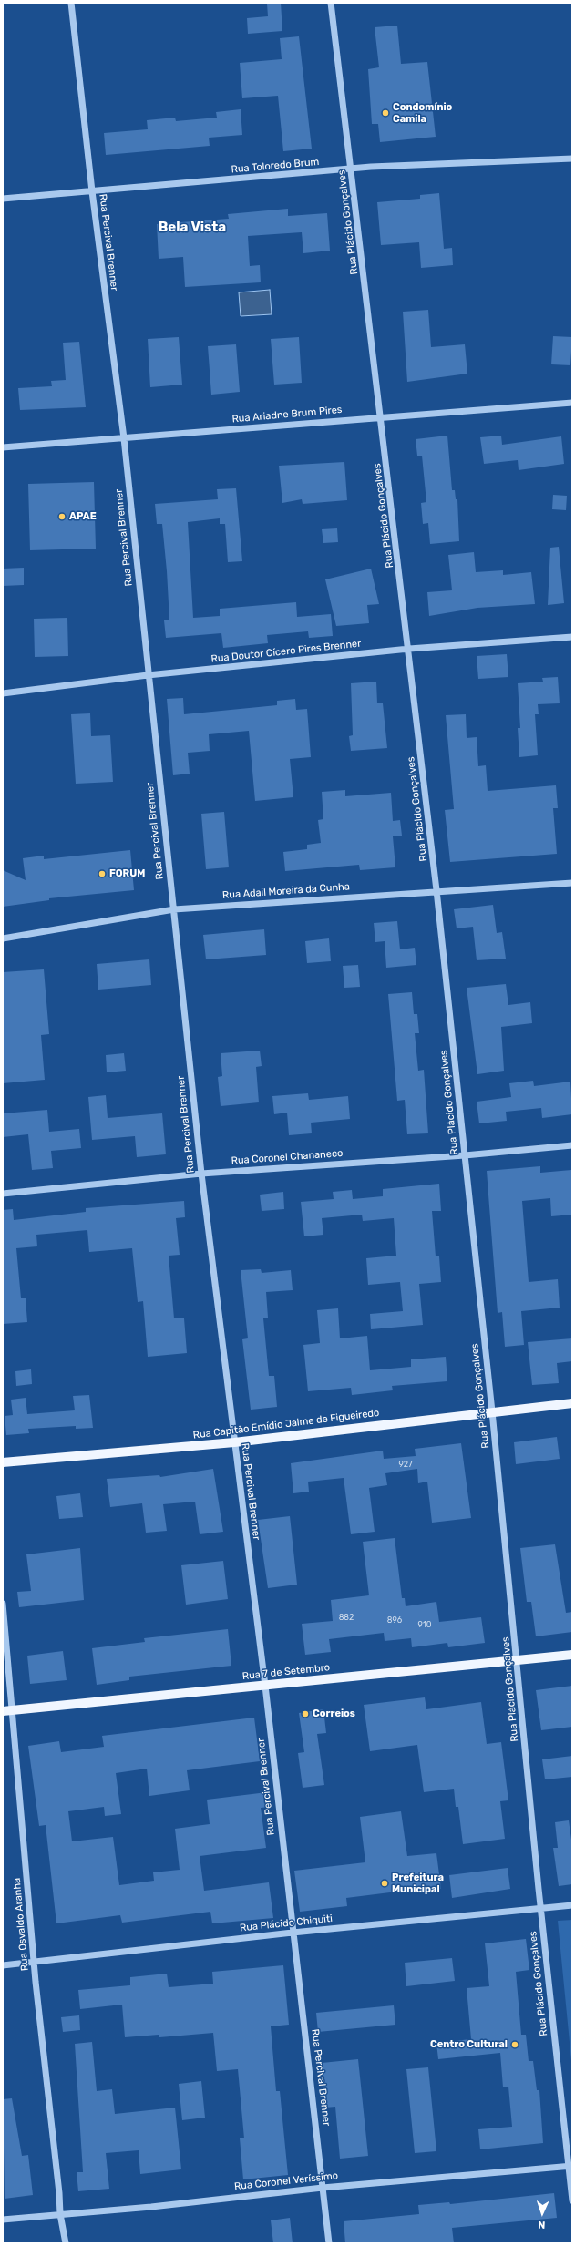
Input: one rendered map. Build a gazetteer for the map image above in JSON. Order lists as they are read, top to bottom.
{
  "streets": {
    "main road": ["Rua Capitão Emídio Jaime de Figueiredo", "Rua 7 de Setembro"],
    "street": [
      "Rua Toloredo Brum",
      "Rua Plácido Gonçalves",
      "Rua Percival Brenner",
      "Rua Ariadne Brum Pires",
      "Rua Doutor Cícero Pires Brenner",
      "Rua Adail Moreira da Cunha",
      "Rua Coronel Chananeco",
      "Rua Plácido Chiquiti",
      "Rua Osvaldo Aranha",
      "Rua Coronel Veríssimo"
    ]
  },
  "crossings": [
    ["Rua Toloredo Brum", "Rua Plácido Gonçalves"],
    ["Rua Toloredo Brum", "Rua Percival Brenner"],
    ["Rua Plácido Gonçalves", "Rua Ariadne Brum Pires"],
    ["Rua Plácido Gonçalves", "Rua Doutor Cícero Pires Brenner"],
    ["Rua Plácido Gonçalves", "Rua Adail Moreira da Cunha"],
    ["Rua Plácido Gonçalves", "Rua Coronel Chananeco"],
    ["Rua Plácido Gonçalves", "Rua Capitão Emídio Jaime de Figueiredo"],
    ["Rua Plácido Gonçalves", "Rua 7 de Setembro"],
    ["Rua Plácido Gonçalves", "Rua Plácido Chiquiti"],
    ["Rua Plácido Gonçalves", "Rua Coronel Veríssimo"],
    ["Rua Percival Brenner", "Rua Ariadne Brum Pires"],
    ["Rua Percival Brenner", "Rua Doutor Cícero Pires Brenner"],
    ["Rua Percival Brenner", "Rua Adail Moreira da Cunha"],
    ["Rua Percival Brenner", "Rua Coronel Chananeco"],
    ["Rua Percival Brenner", "Rua Capitão Emídio Jaime de Figueiredo"],
    ["Rua Percival Brenner", "Rua 7 de Setembro"],
    ["Rua Percival Brenner", "Rua Plácido Chiquiti"],
    ["Rua Percival Brenner", "Rua Coronel Veríssimo"],
    ["Rua 7 de Setembro", "Rua Osvaldo Aranha"],
    ["Rua Plácido Chiquiti", "Rua Osvaldo Aranha"],
    ["Rua Osvaldo Aranha", "Rua Coronel Veríssimo"]
  ],
  "districts": ["Bela Vista"],
  "places": [
    "Condomínio Camila",
    "APAE",
    "FORUM",
    "Correios",
    "Prefeitura Municipal",
    "Centro Cultural"
  ],
  "house_numbers": [
    "927",
    "882",
    "896",
    "910"
  ],
  "north": "bottom"
}
